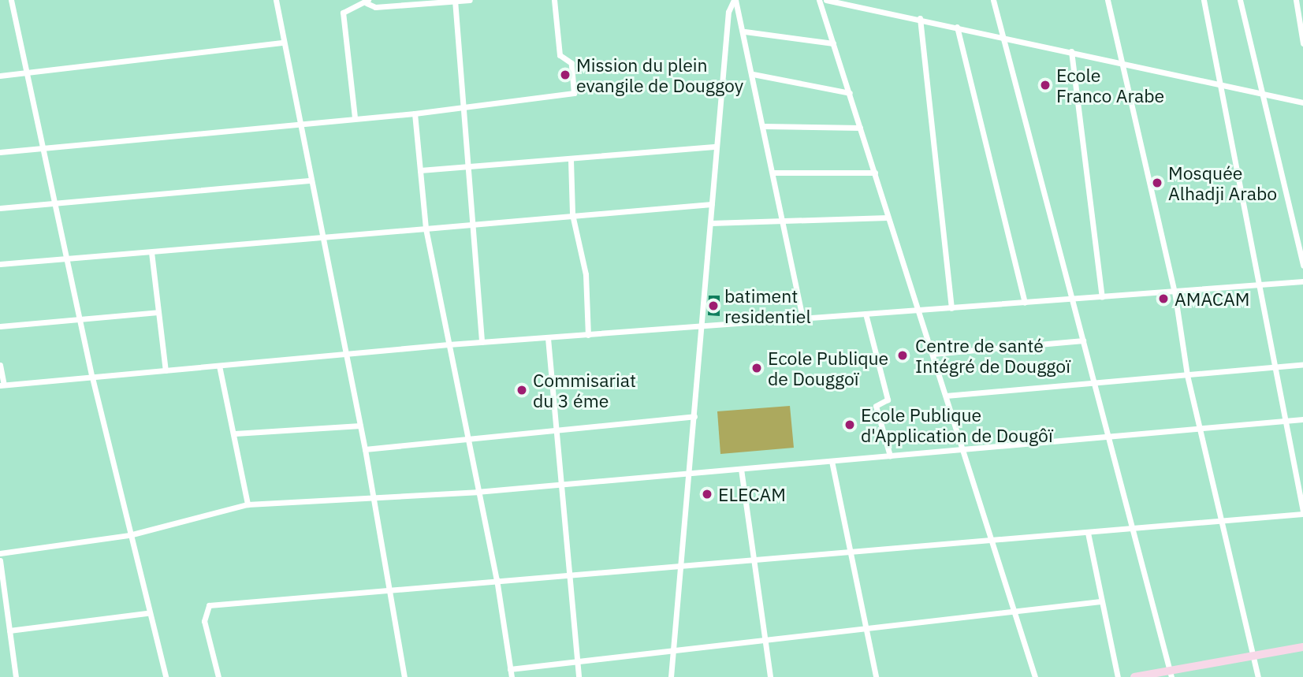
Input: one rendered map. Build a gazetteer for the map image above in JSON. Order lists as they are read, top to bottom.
{
  "places": [
    "Mission du plein evangile de Douggoy",
    "Ecole Franco Arabe",
    "Mosquée Alhadji Arabo",
    "AMACAM",
    "batiment residentiel",
    "Centre de santé Intégré de Douggoï",
    "Ecole Publique de Douggoï",
    "Commisariat du 3 éme",
    "Ecole Publique d'Application de Dougôï",
    "ELECAM"
  ]
}
